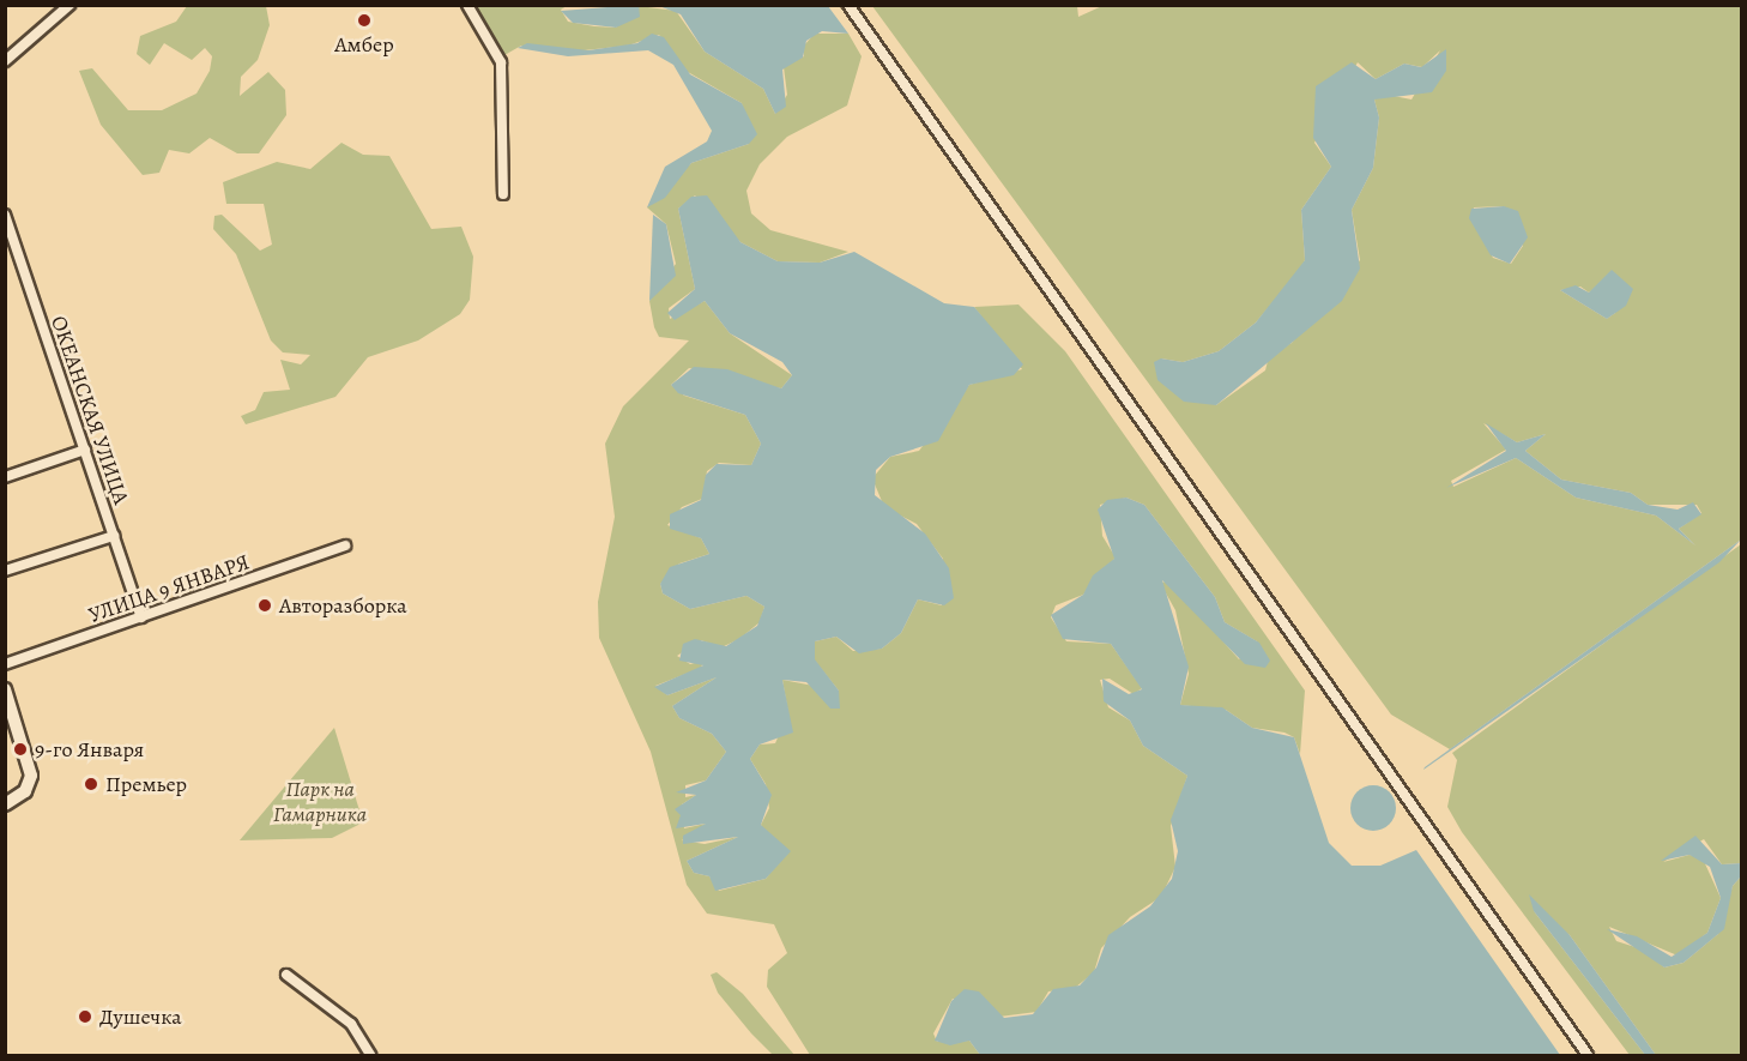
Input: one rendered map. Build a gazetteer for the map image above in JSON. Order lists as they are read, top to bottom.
{
  "streets": {
    "street": ["ОКЕАНСКАЯ УЛИЦА", "УЛИЦА 9 ЯНВАРЯ"]
  },
  "crossings": [
    ["ОКЕАНСКАЯ УЛИЦА", "УЛИЦА 9 ЯНВАРЯ"]
  ],
  "parks": ["Парк на Гамарника"],
  "places": [
    "Амбер",
    "Авторазборка",
    "9-го Января",
    "Премьер",
    "Душечка"
  ]
}
